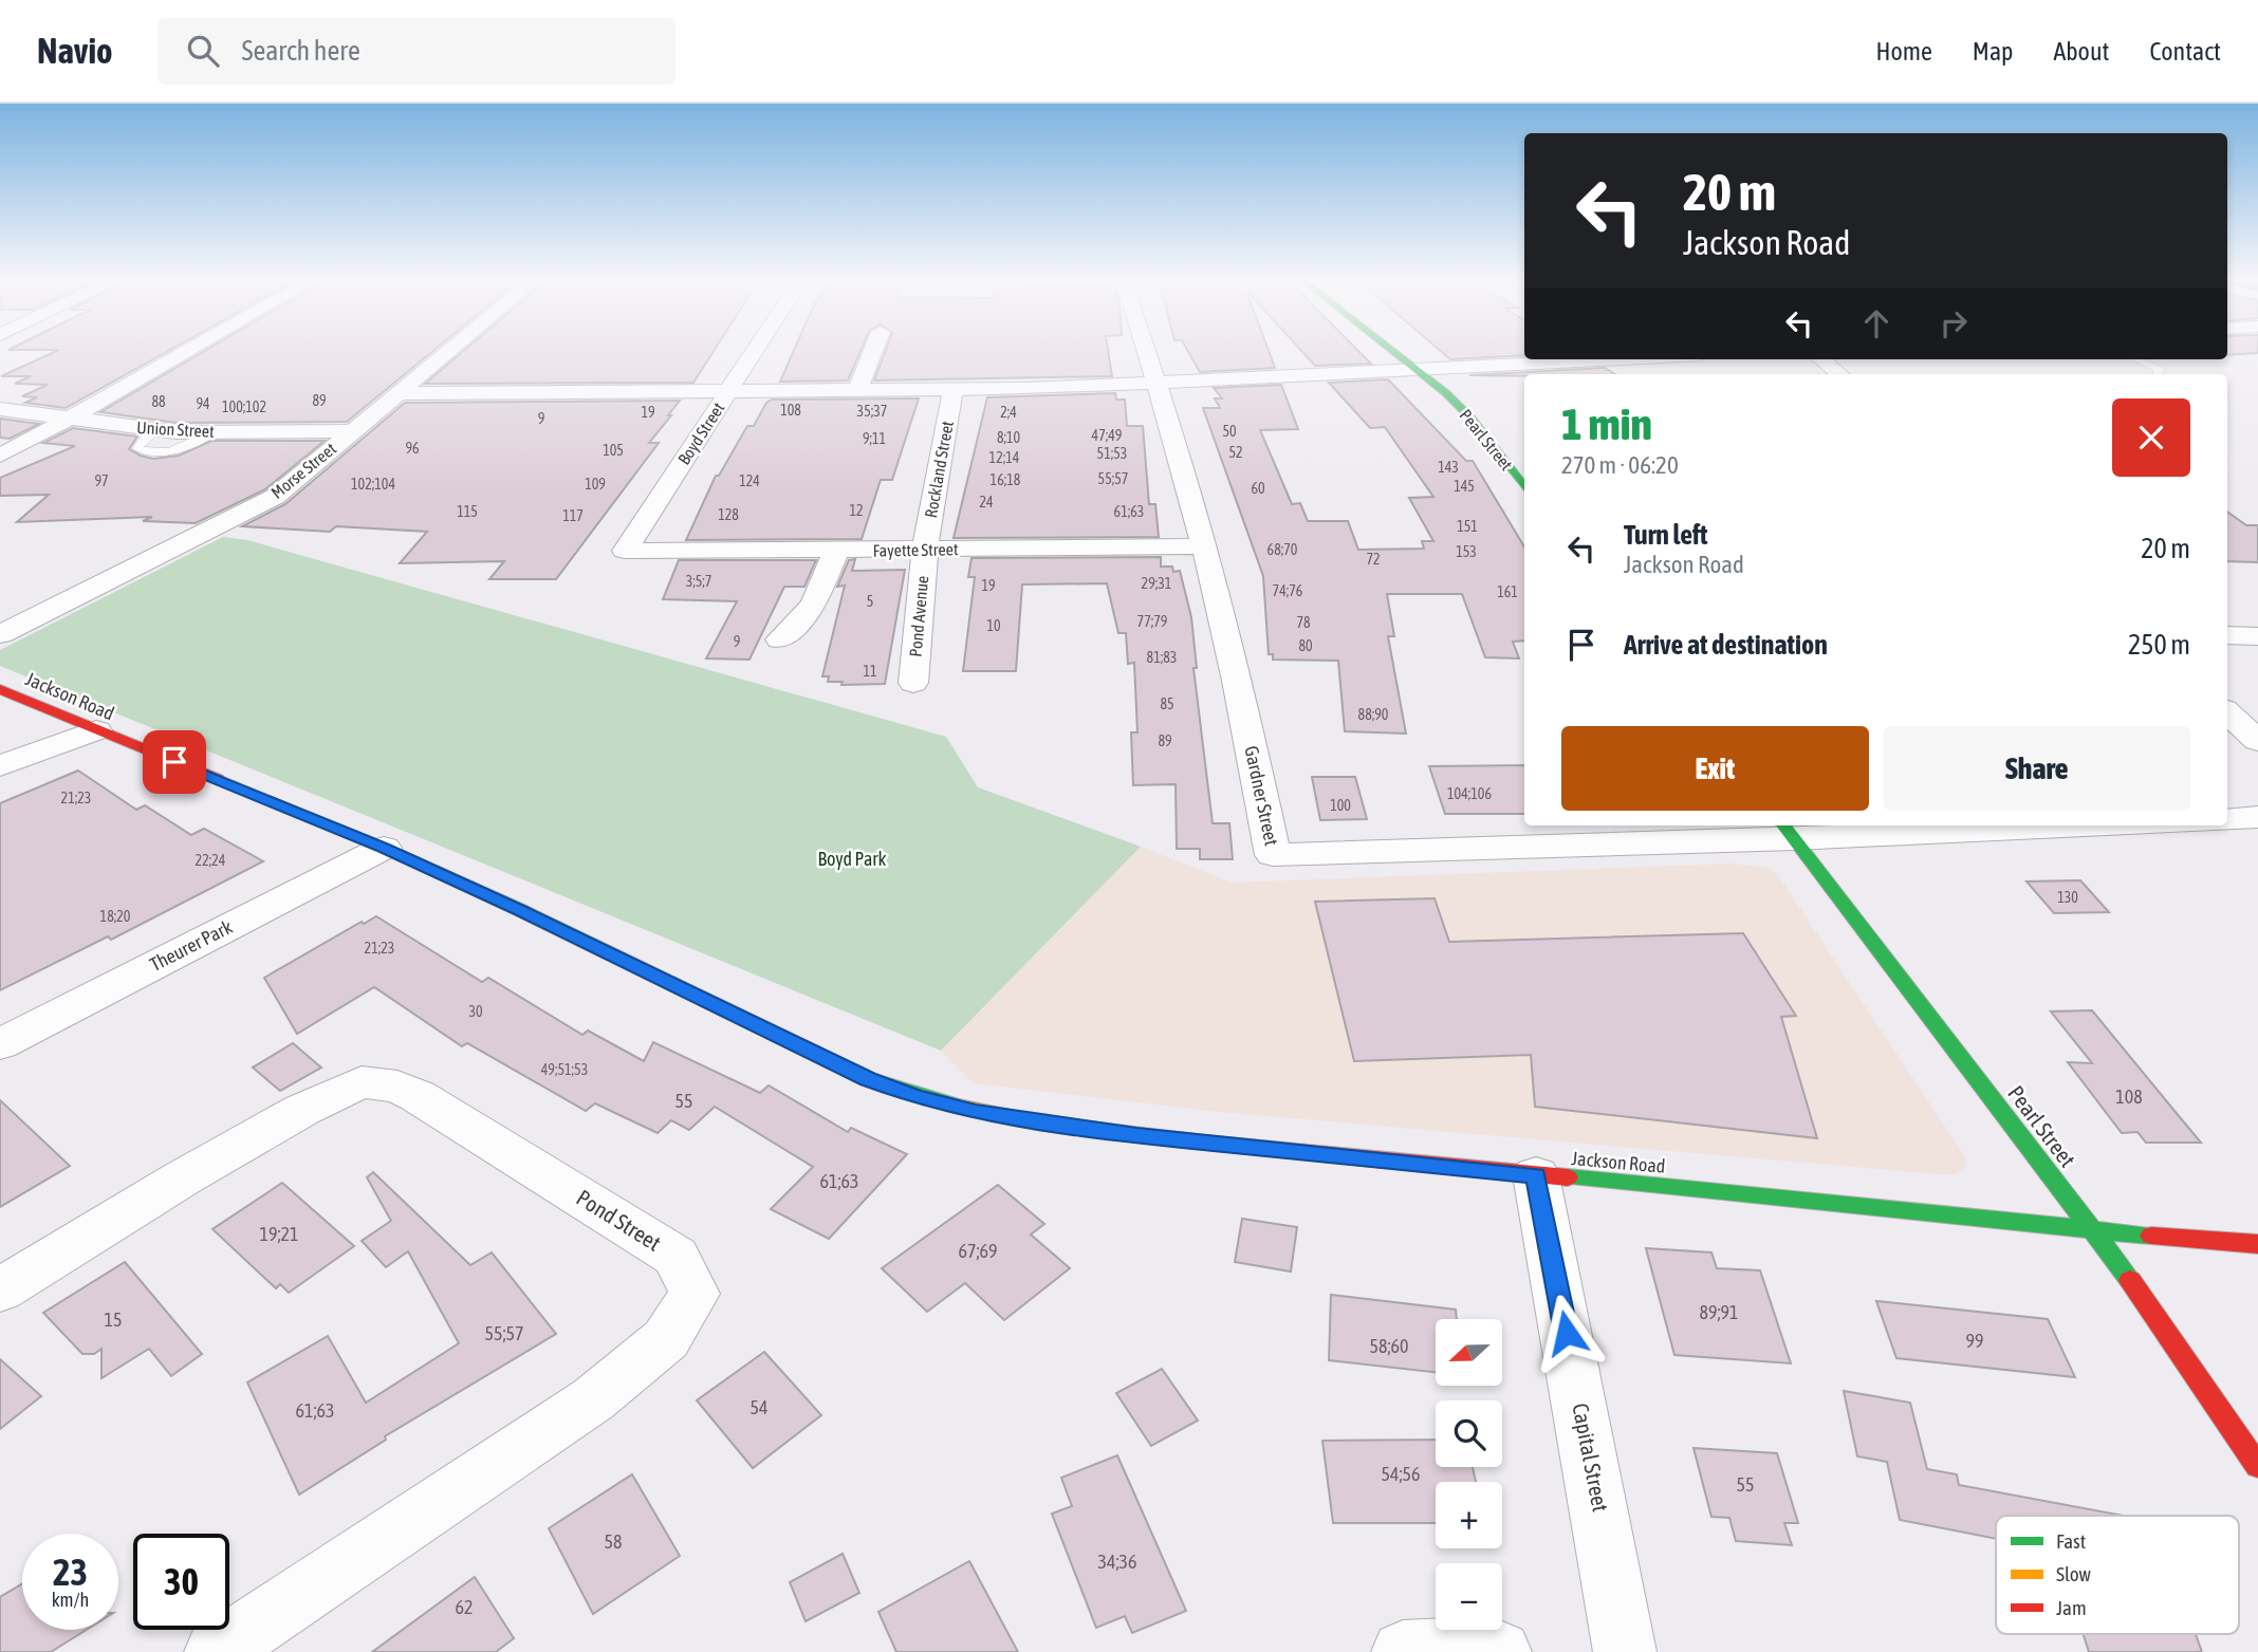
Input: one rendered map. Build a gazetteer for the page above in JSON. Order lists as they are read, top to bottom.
{
  "streets": {
    "street": [
      "Union Street",
      "Boyd Street",
      "Pearl Street",
      "Rockland Street",
      "Morse Street",
      "Fayette Street",
      "Pond Avenue",
      "Jackson Road",
      "Gardner Street",
      "Theurer Park",
      "Pond Street",
      "Capital Street"
    ]
  },
  "crossings": [
    ["Union Street", "Morse Street"],
    ["Boyd Street", "Fayette Street"],
    ["Pearl Street", "Jackson Road"],
    ["Pearl Street", "Gardner Street"],
    ["Rockland Street", "Fayette Street"],
    ["Rockland Street", "Pond Avenue"],
    ["Fayette Street", "Pond Avenue"],
    ["Fayette Street", "Gardner Street"],
    ["Jackson Road", "Theurer Park"],
    ["Jackson Road", "Capital Street"]
  ],
  "parks": ["Boyd Park"],
  "house_numbers": [
    "89",
    "88",
    "94",
    "100;102",
    "108",
    "35;37",
    "19",
    "2;4",
    "9",
    "50",
    "47;49",
    "8;10",
    "9;11",
    "96",
    "105",
    "52",
    "51;53",
    "12;14",
    "143",
    "55;57",
    "16;18",
    "97",
    "124",
    "102;104",
    "109",
    "145",
    "60",
    "24",
    "12",
    "115",
    "61;63",
    "128",
    "117",
    "151",
    "68;70",
    "153",
    "72",
    "3;5;7",
    "29;31",
    "19",
    "74;76",
    "161",
    "5",
    "77;79",
    "78",
    "10",
    "9",
    "80",
    "81;83",
    "11",
    "85",
    "88;90",
    "89",
    "104;106",
    "21;23",
    "100",
    "22;24",
    "130",
    "18;20",
    "21;23",
    "30",
    "49;51;53",
    "108",
    "55",
    "61;63",
    "19;21",
    "67;69",
    "89;91",
    "15",
    "55;57",
    "99",
    "58;60",
    "54",
    "61;63",
    "54;56",
    "55",
    "58",
    "34;36",
    "62"
  ],
  "legend": ["Fast", "Slow", "Jam"],
  "north": "left",
  "page": {
    "header": "Navio",
    "search": "Search here",
    "nav": [
      "Home",
      "Map",
      "About",
      "Contact"
    ],
    "turn": ["20 m", "Jackson Road"],
    "heading": ["1 min", "270 m · 06:20"],
    "list": [
      {
        "name": "Turn left",
        "note": "Jackson Road",
        "value": "20 m"
      },
      {
        "name": "Arrive at destination",
        "value": "250 m"
      }
    ],
    "buttons": ["Exit", "Share"],
    "map_buttons": ["+", "−"],
    "speed": "23 km/h",
    "limit": "30"
  }
}
